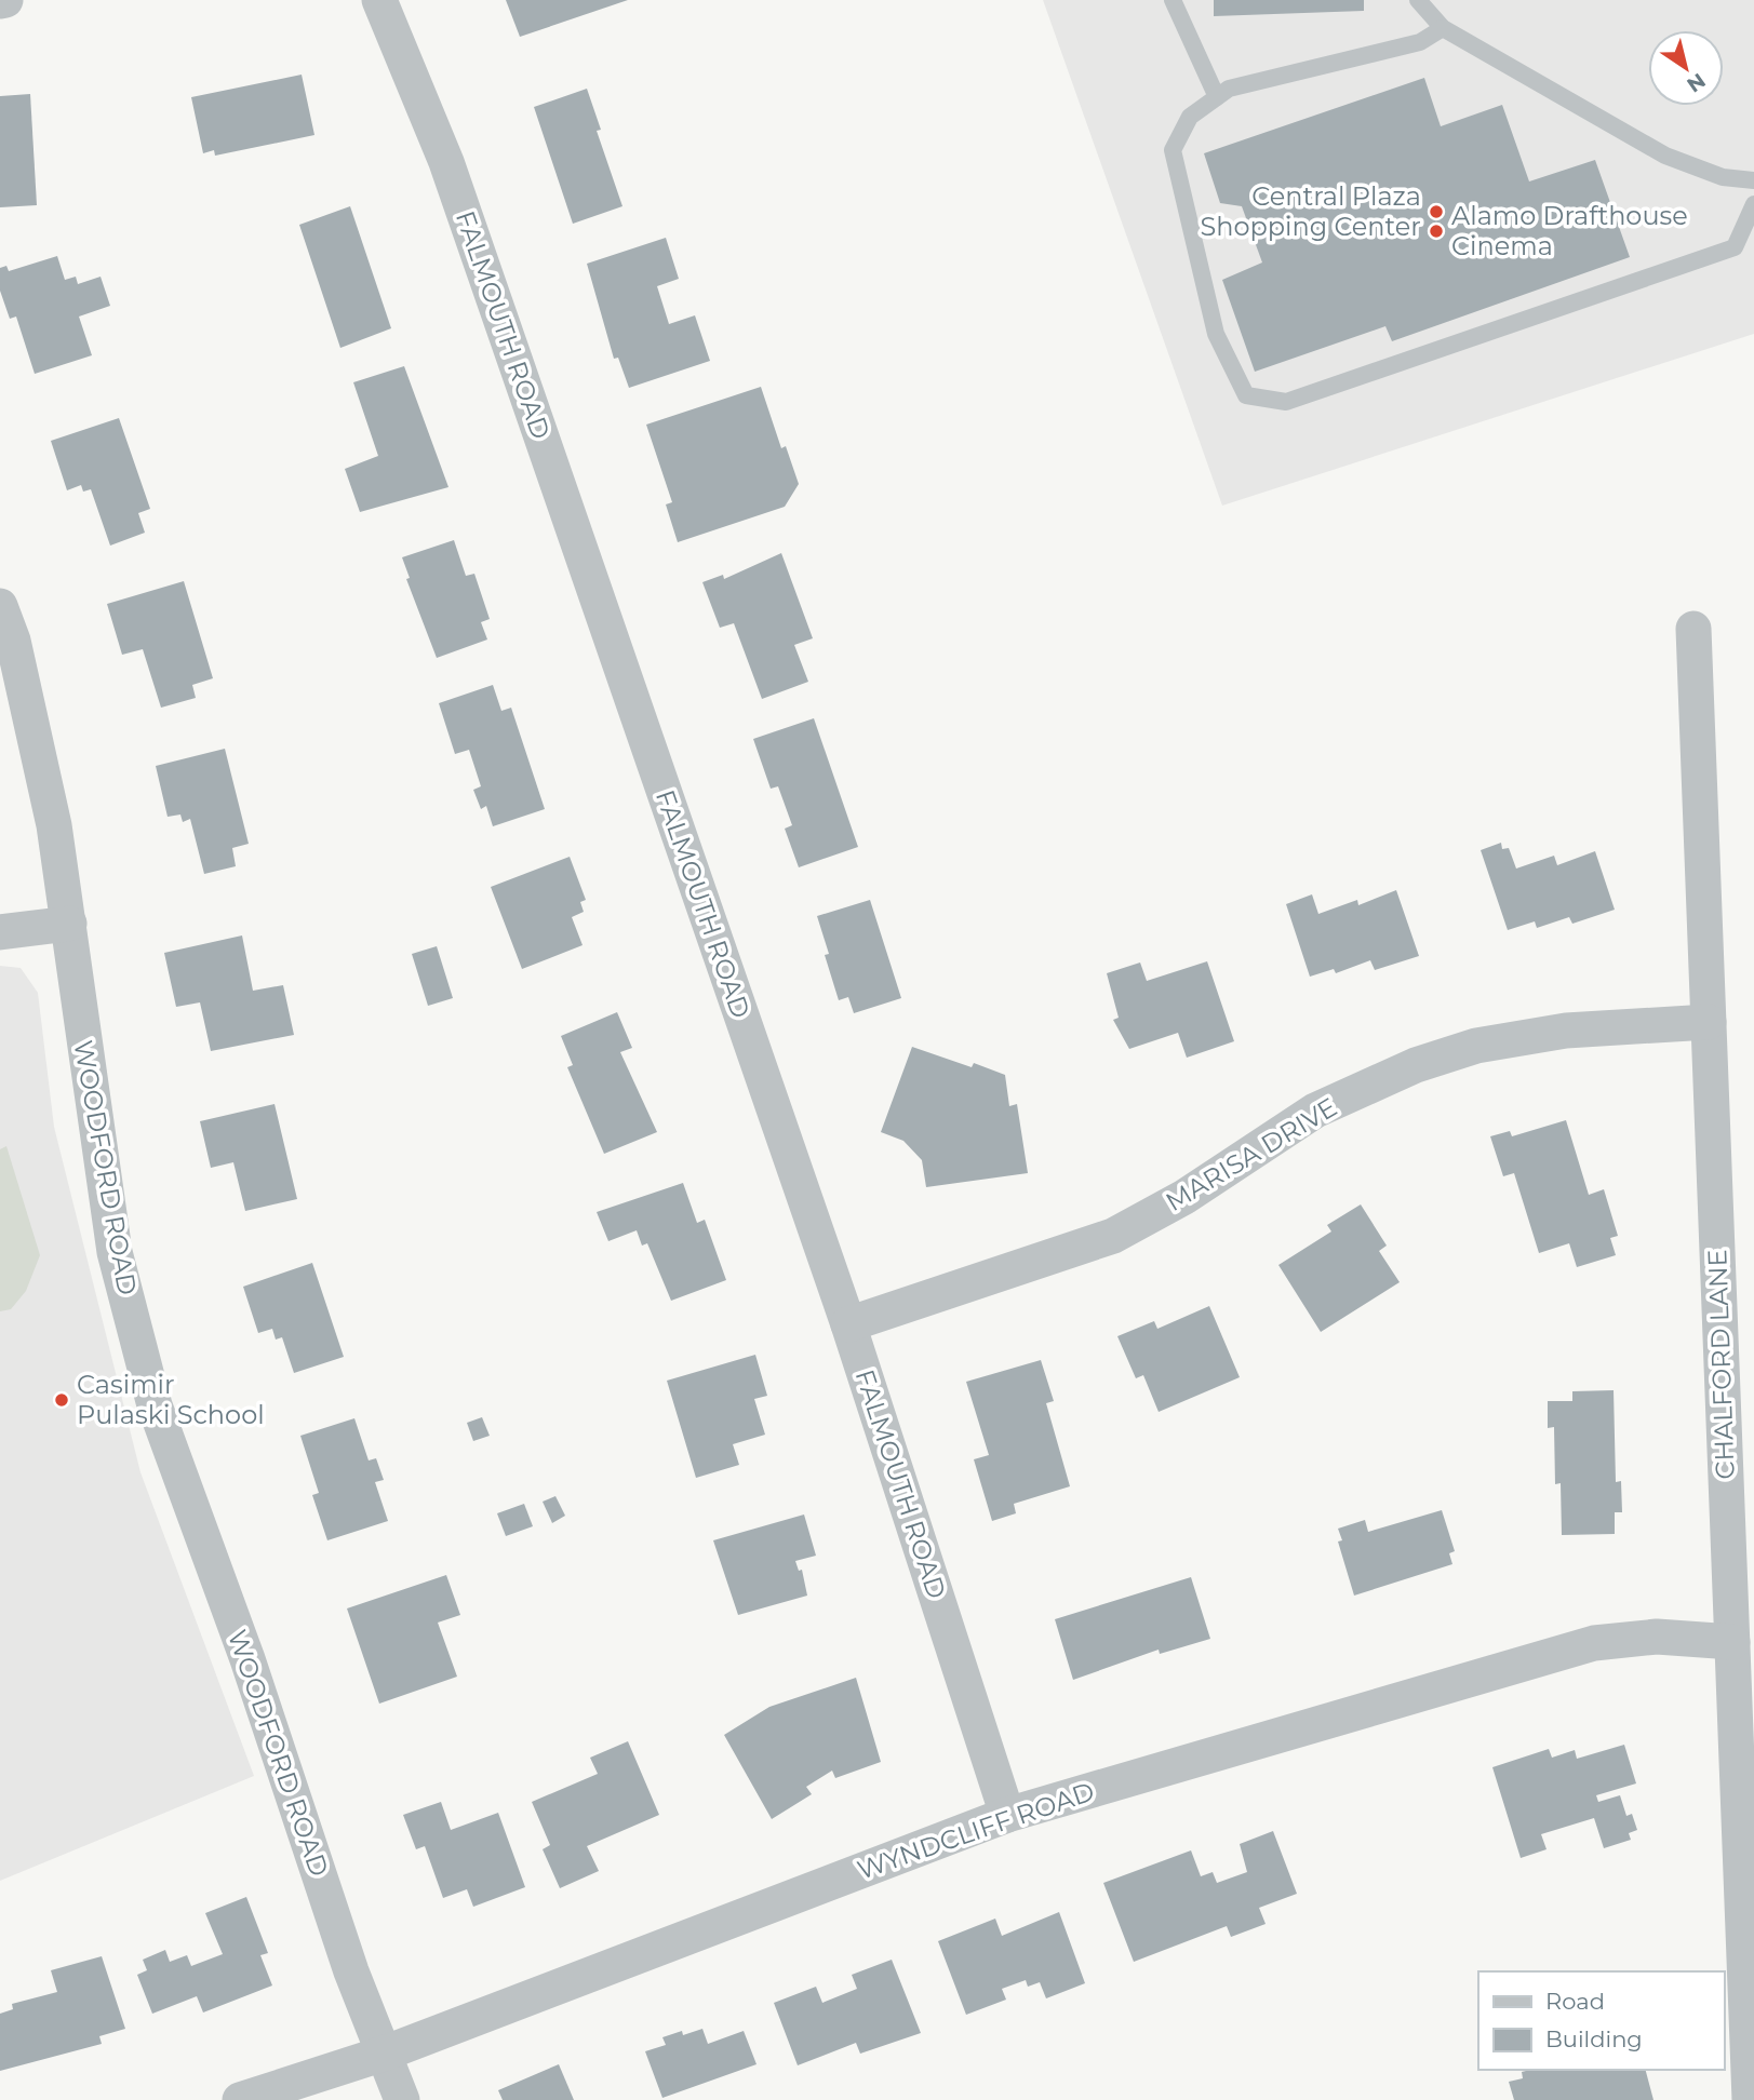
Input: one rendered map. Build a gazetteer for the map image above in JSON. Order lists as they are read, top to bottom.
{
  "streets": {
    "street": [
      "FALMOUTH ROAD",
      "MARISA DRIVE",
      "WOODFORD ROAD",
      "CHALFORD LANE",
      "WYNDCLIFF ROAD"
    ]
  },
  "crossings": [
    ["FALMOUTH ROAD", "MARISA DRIVE"],
    ["FALMOUTH ROAD", "WYNDCLIFF ROAD"],
    ["MARISA DRIVE", "CHALFORD LANE"],
    ["WOODFORD ROAD", "WYNDCLIFF ROAD"],
    ["CHALFORD LANE", "WYNDCLIFF ROAD"]
  ],
  "places": ["Central Plaza Shopping Center", "Alamo Drafthouse Cinema", "Casimir Pulaski School"],
  "legend": ["Road", "Building"],
  "north": "bottom right"
}
